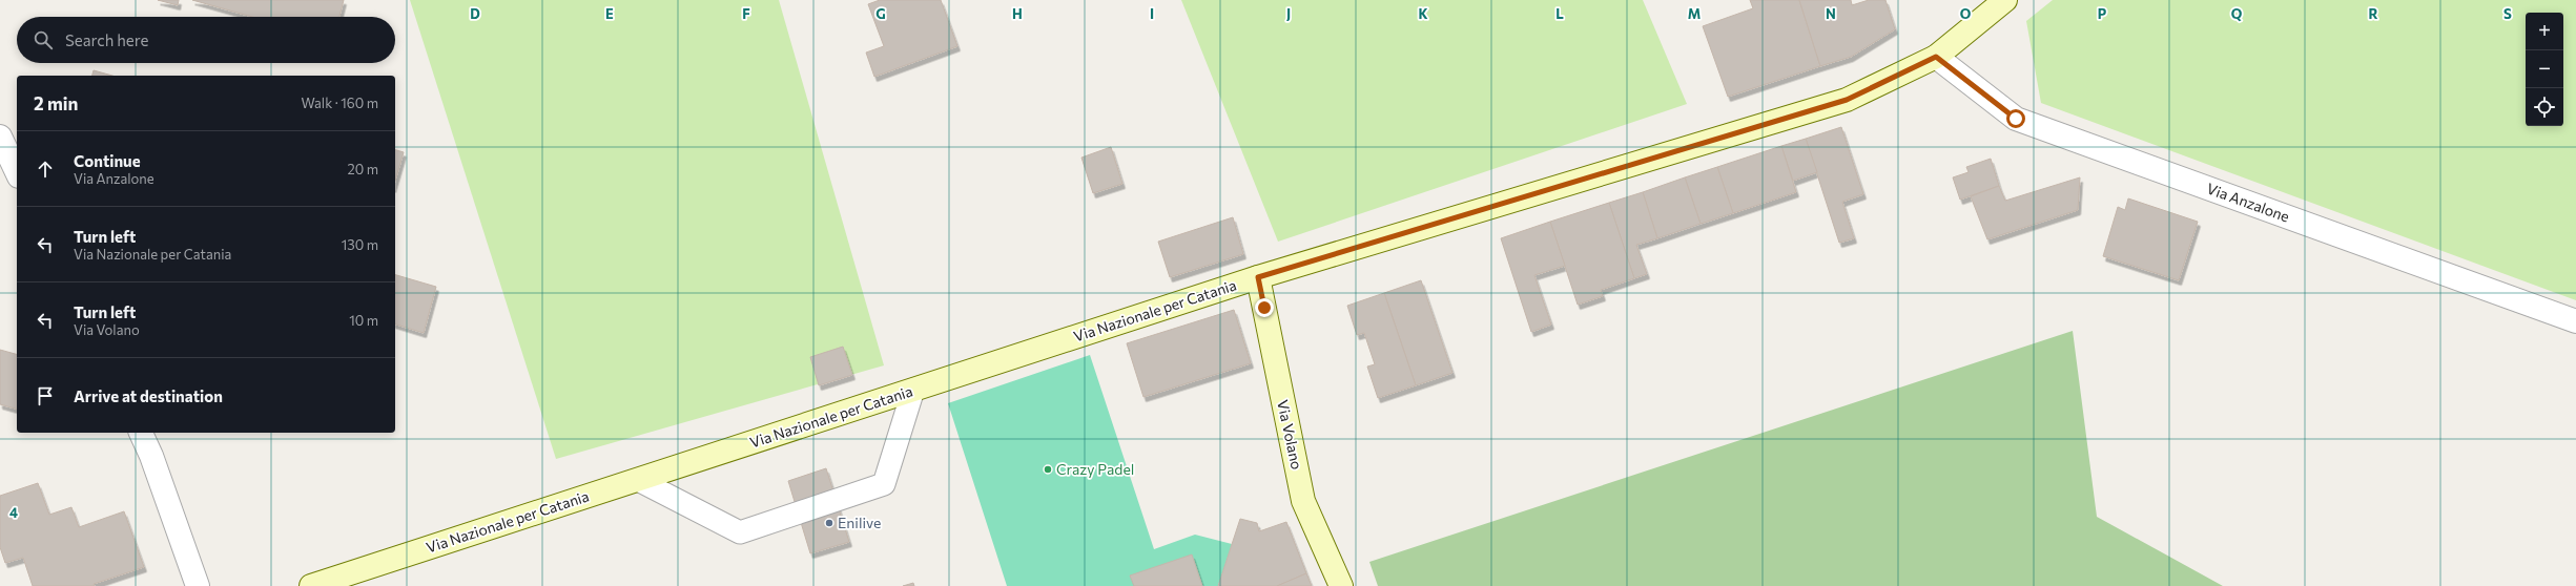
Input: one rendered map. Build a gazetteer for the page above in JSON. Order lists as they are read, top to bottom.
{
  "streets": {
    "main road": ["Via Nazionale per Catania", "Via Volano"],
    "street": ["Via Anzalone"]
  },
  "crossings": [
    ["Via Anzalone", "Via Nazionale per Catania"],
    ["Via Nazionale per Catania", "Via Volano"]
  ],
  "places": ["Crazy Padel", "Enilive"],
  "page": {
    "map_buttons": ["+", "−"],
    "search": "Search here",
    "heading": ["2 min", "Walk · 160 m"],
    "list": [
      ["Continue", "Via Anzalone", "20 m"],
      ["Turn left", "Via Nazionale per Catania", "130 m"],
      ["Turn left", "Via Volano", "10 m"],
      "Arrive at destination"
    ]
  },
  "grid": {
    "columns": [
      "D",
      "E",
      "F",
      "G",
      "H",
      "I",
      "J",
      "K",
      "L",
      "M",
      "N",
      "O",
      "P",
      "Q",
      "R",
      "S"
    ],
    "rows": ["4"]
  }
}
